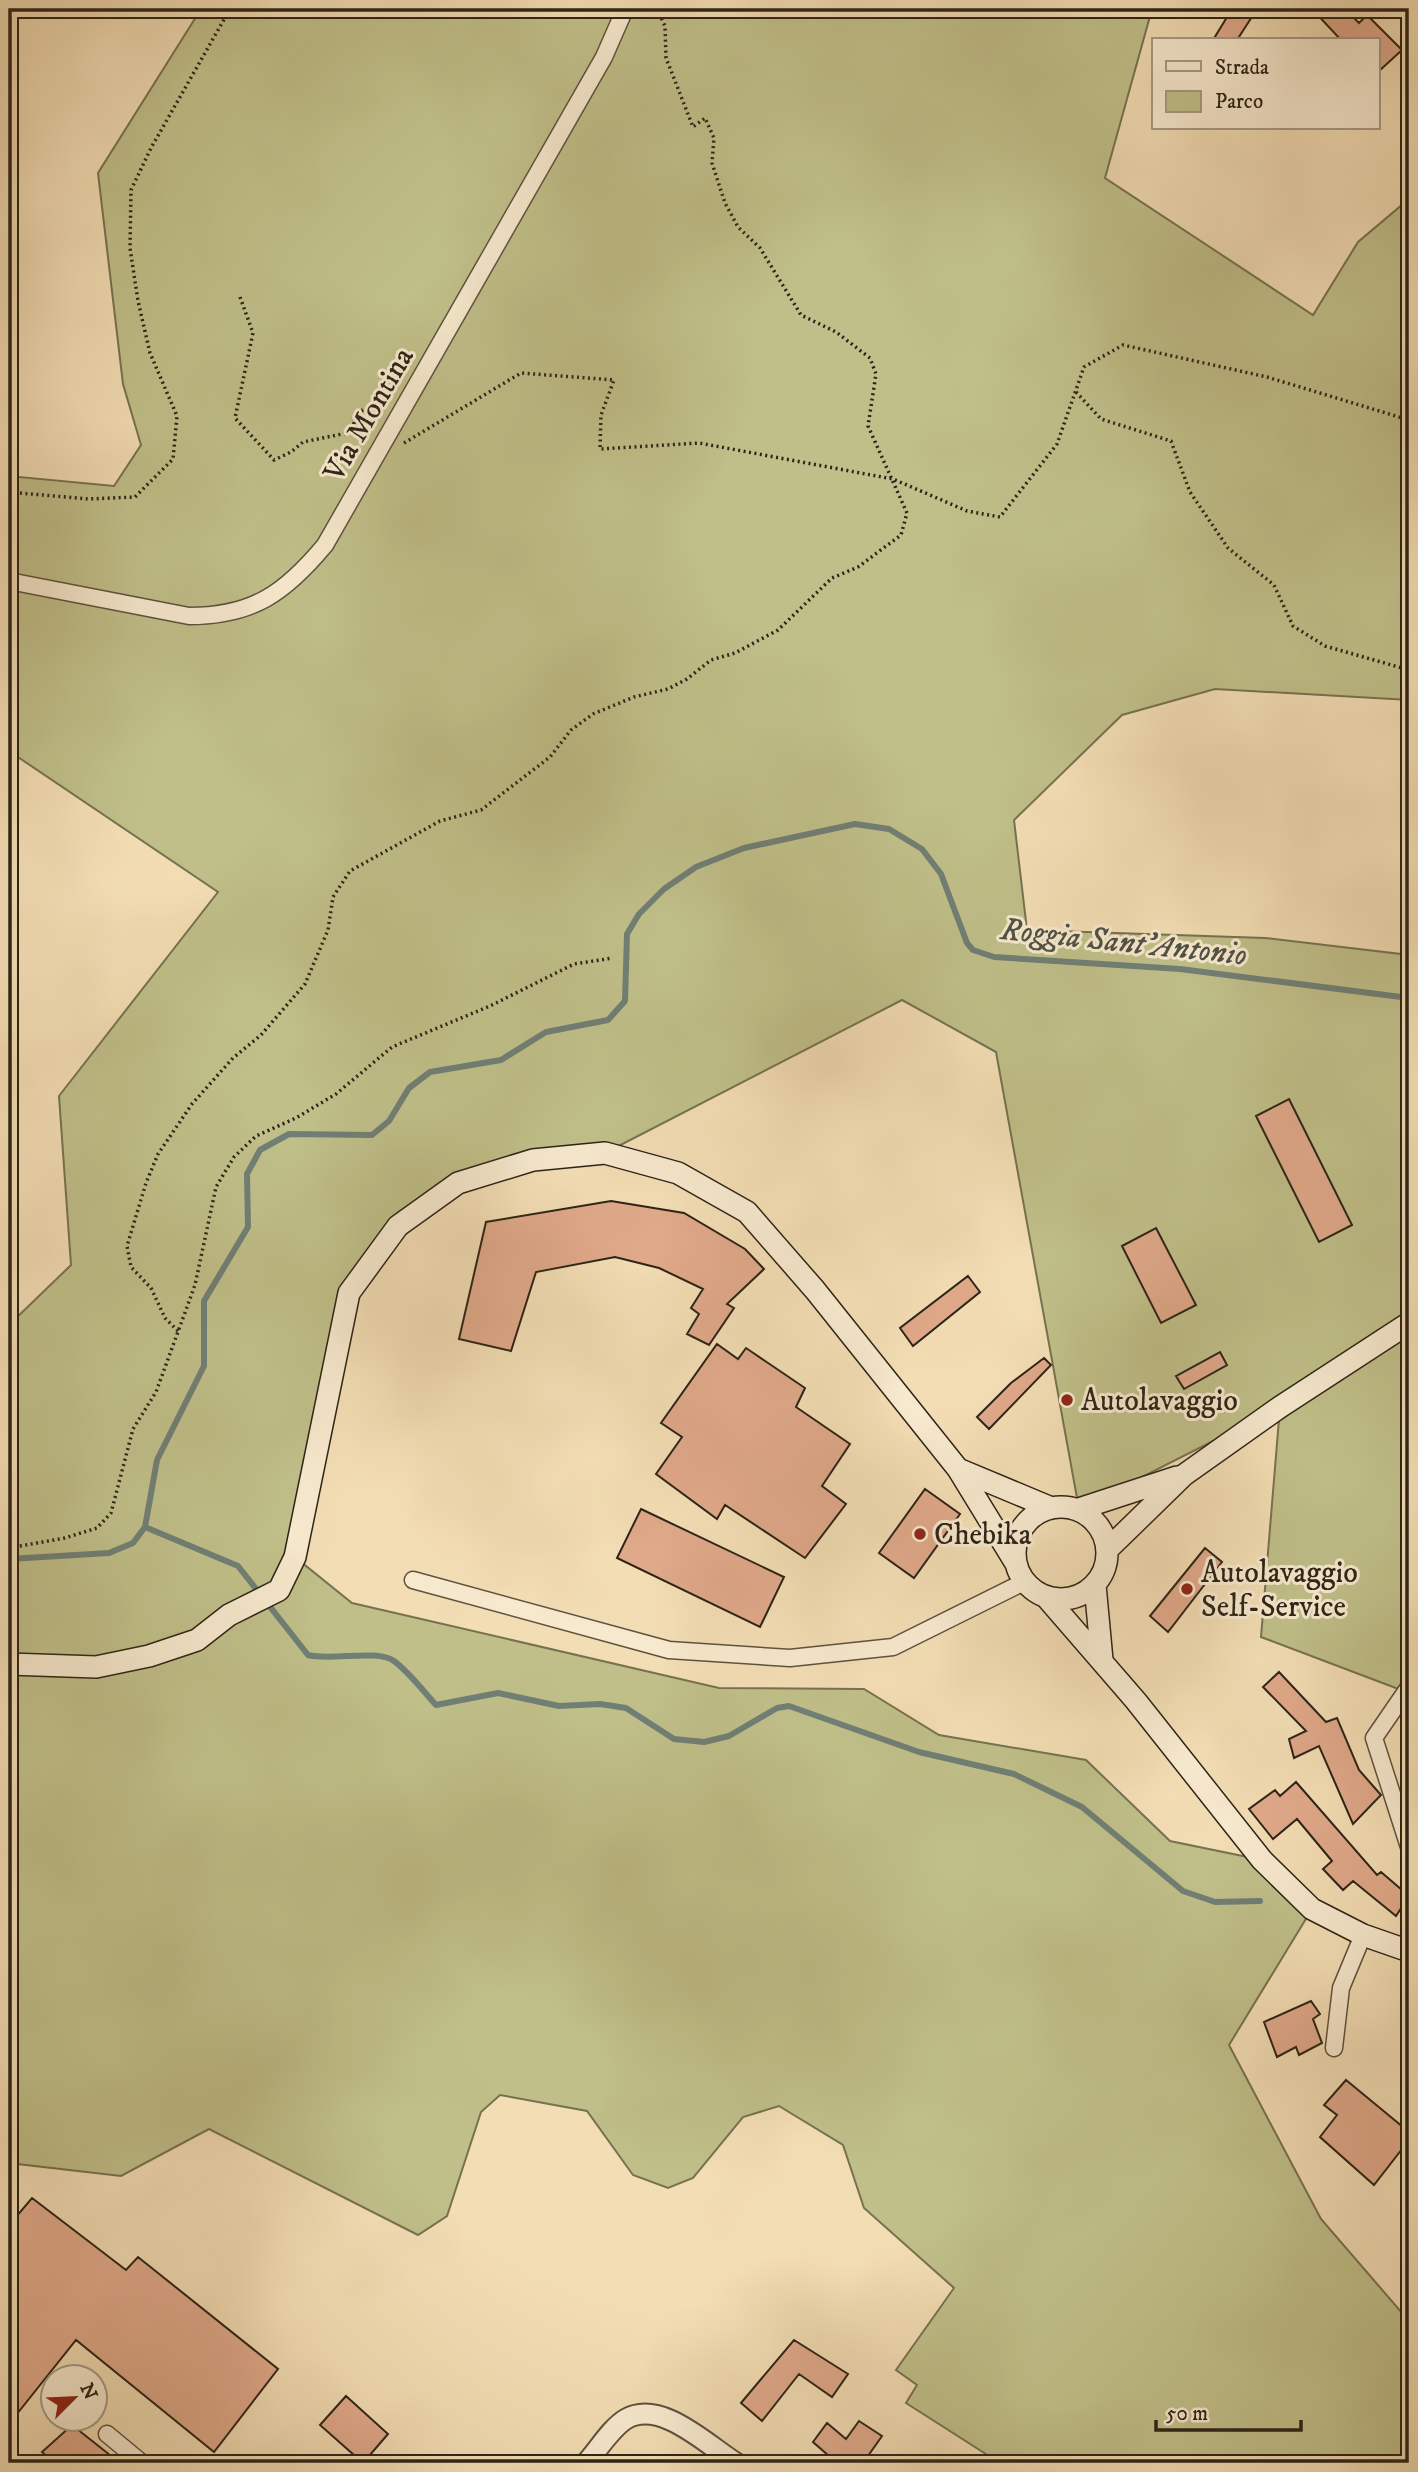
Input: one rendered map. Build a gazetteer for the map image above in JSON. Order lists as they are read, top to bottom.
{
  "streets": {
    "street": ["Via Montina"]
  },
  "water": ["Roggia Sant'Antonio"],
  "places": ["Autolavaggio", "Chebika", "Autolavaggio Self-Service"],
  "legend": ["Strada", "Parco"],
  "scale_bar": "50 m",
  "north": "top right"
}
